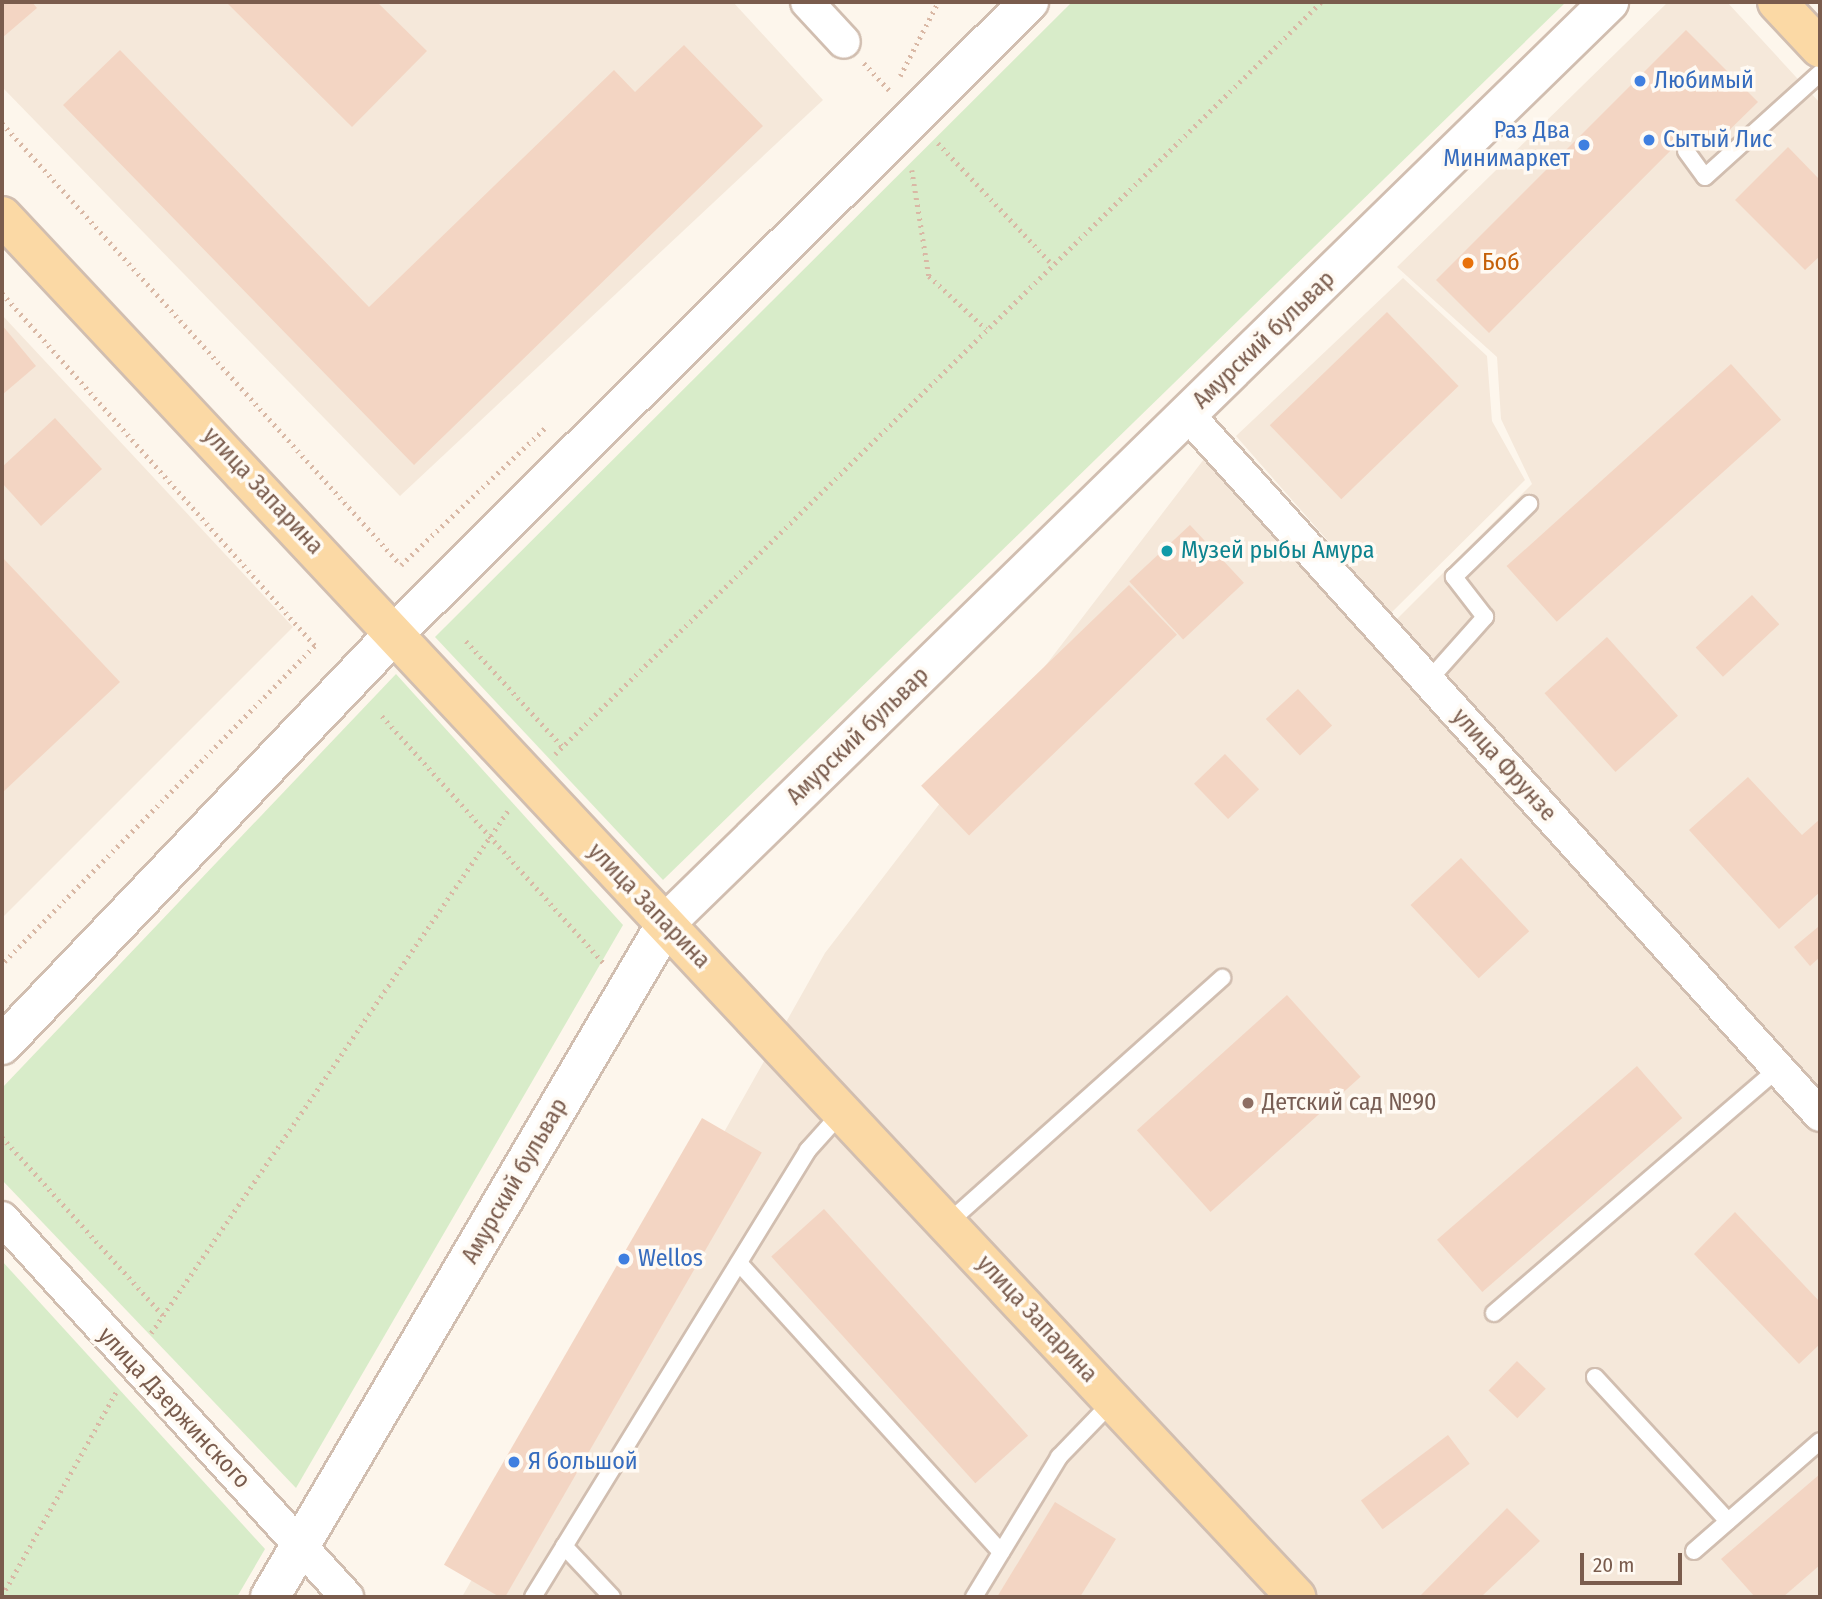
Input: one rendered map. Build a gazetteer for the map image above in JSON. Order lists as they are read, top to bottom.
{
  "streets": {
    "main road": ["улица Запарина"],
    "street": ["Амурский бульвар", "улица Фрунзе", "улица Дзержинского"]
  },
  "crossings": [
    ["Амурский бульвар", "улица Запарина"],
    ["Амурский бульвар", "улица Фрунзе"],
    ["Амурский бульвар", "улица Дзержинского"]
  ],
  "places": [
    "Любимый",
    "Сытый Лис",
    "Раз Два Минимаркет",
    "Боб",
    "Музей рыбы Амура",
    "Детский сад №90",
    "Wellos",
    "Я большой"
  ],
  "scale_bar": "20 m"
}
